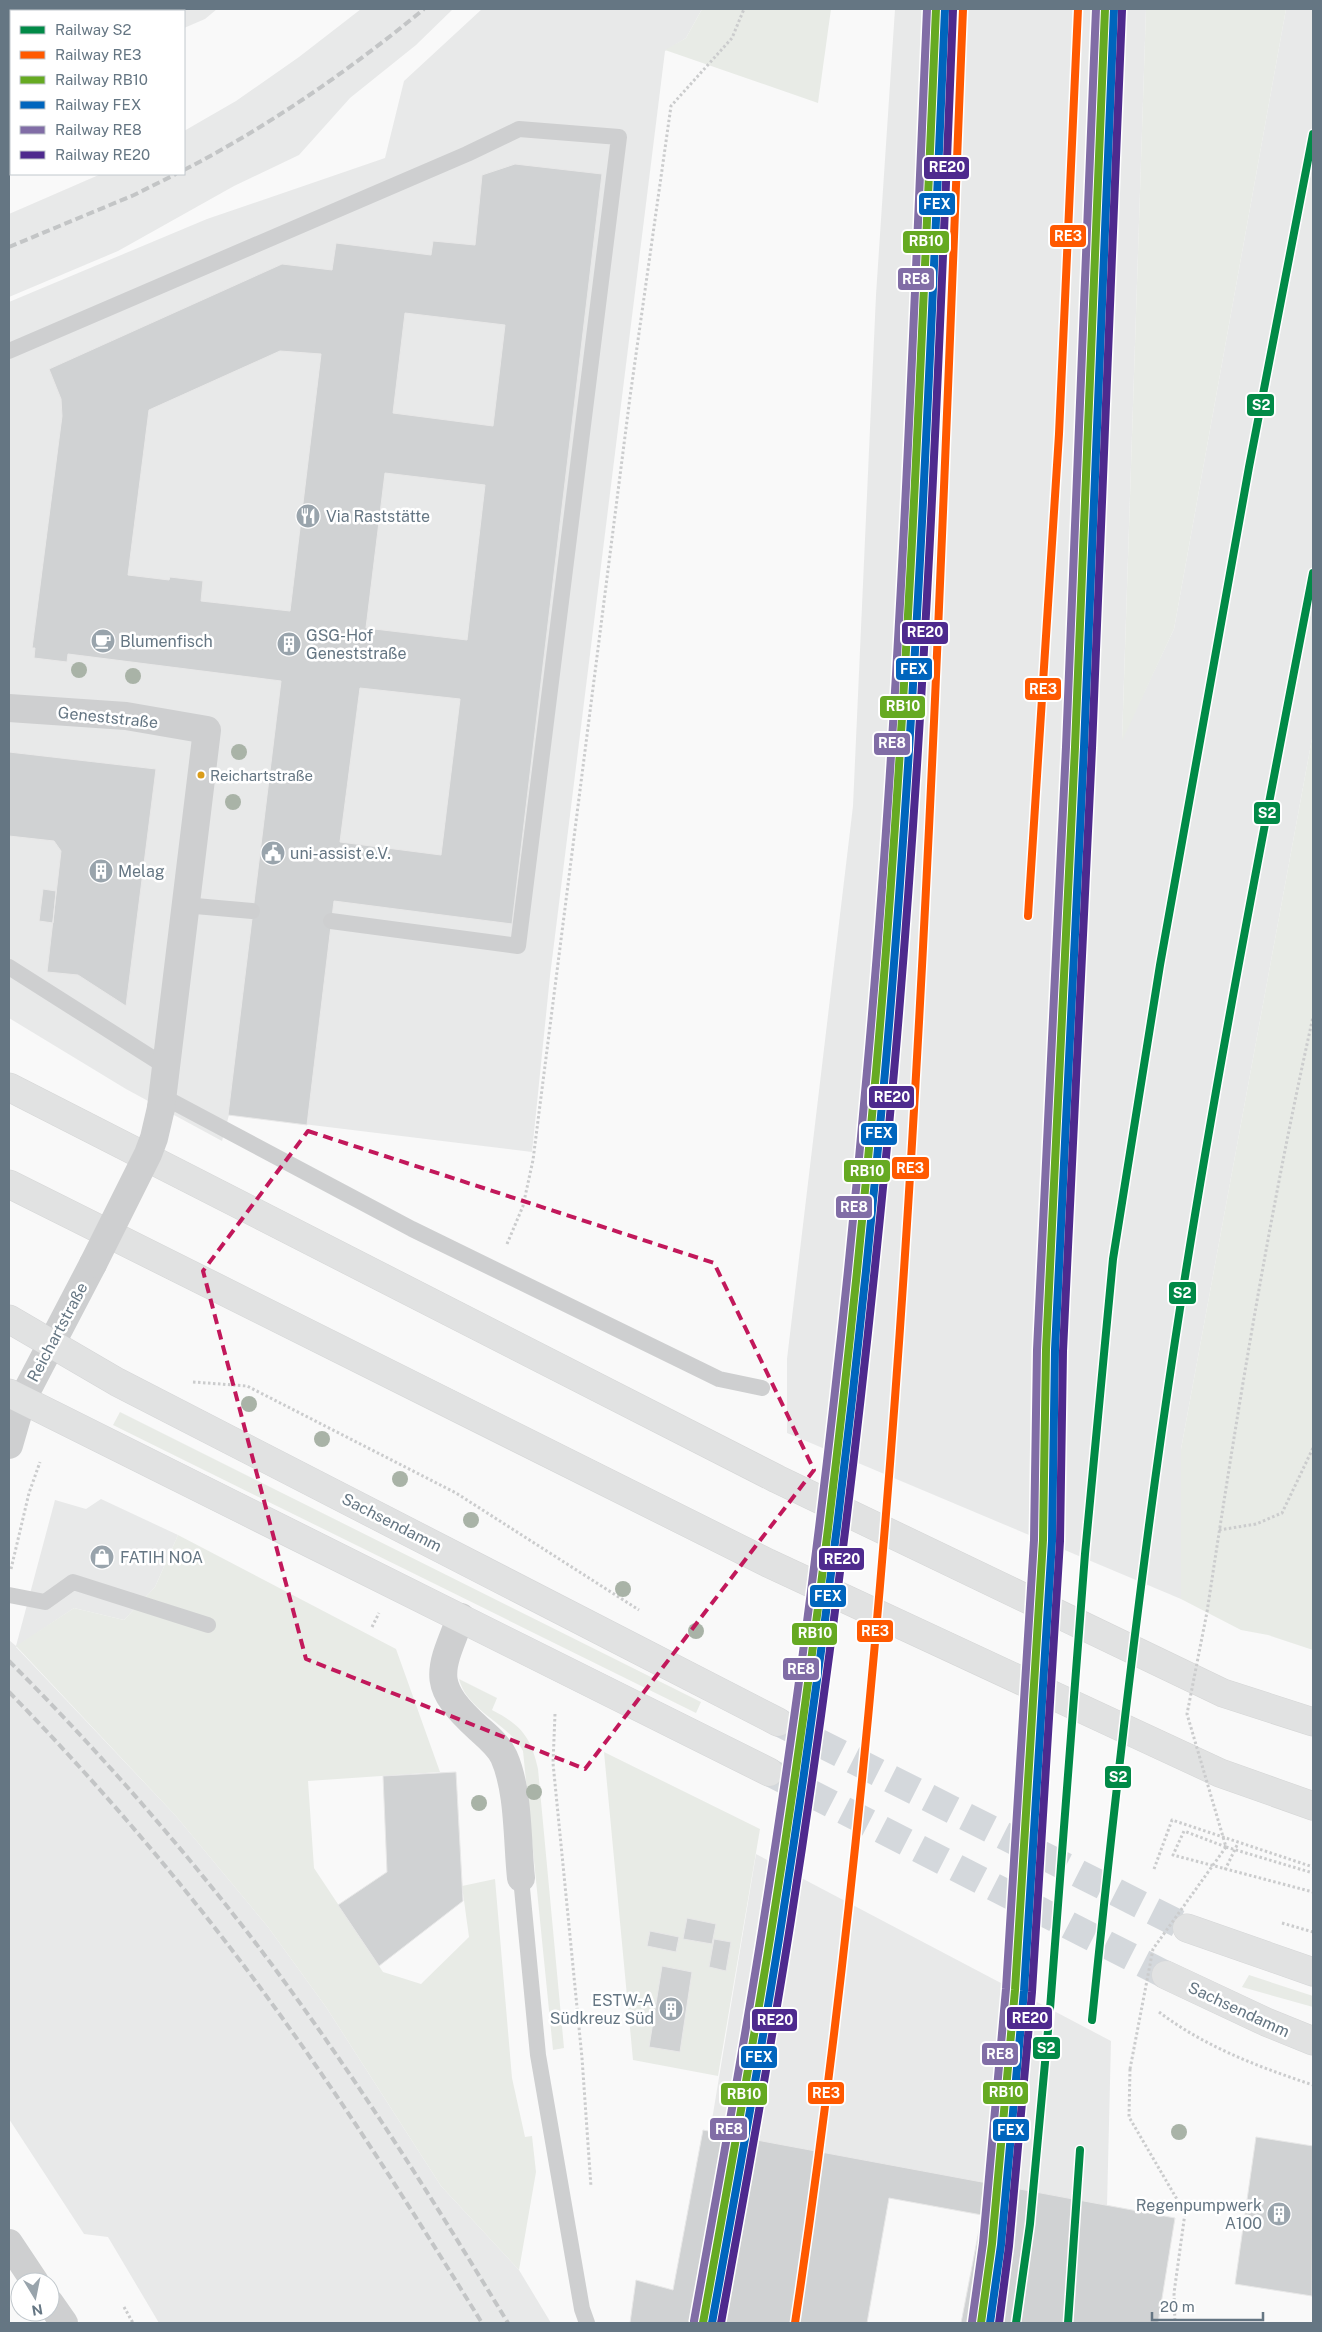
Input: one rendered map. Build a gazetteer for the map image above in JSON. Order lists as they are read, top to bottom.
{
  "streets": {
    "main road": ["Sachsendamm"],
    "street": ["Geneststraße", "Reichartstraße"]
  },
  "crossings": [
    ["Reichartstraße", "Sachsendamm"]
  ],
  "places": {
    "restaurant": ["Via Raststätte"],
    "cafe": ["Blumenfisch"],
    "building": [
      "GSG-Hof Geneststraße",
      "Melag",
      "ESTW-A Südkreuz Süd",
      "Regenpumpwerk A100"
    ],
    "other": ["Reichartstraße"],
    "public building": ["uni-assist e.V."],
    "shop": ["FATIH NOA"]
  },
  "lines": [
    "rail line RE3",
    "rail line RB10",
    "rail line FEX",
    "rail line RE8",
    "rail line RE20",
    "rail line S2"
  ],
  "legend": [
    "Railway S2",
    "Railway RE3",
    "Railway RB10",
    "Railway FEX",
    "Railway RE8",
    "Railway RE20"
  ],
  "scale_bar": "20 m",
  "north": "bottom"
}
